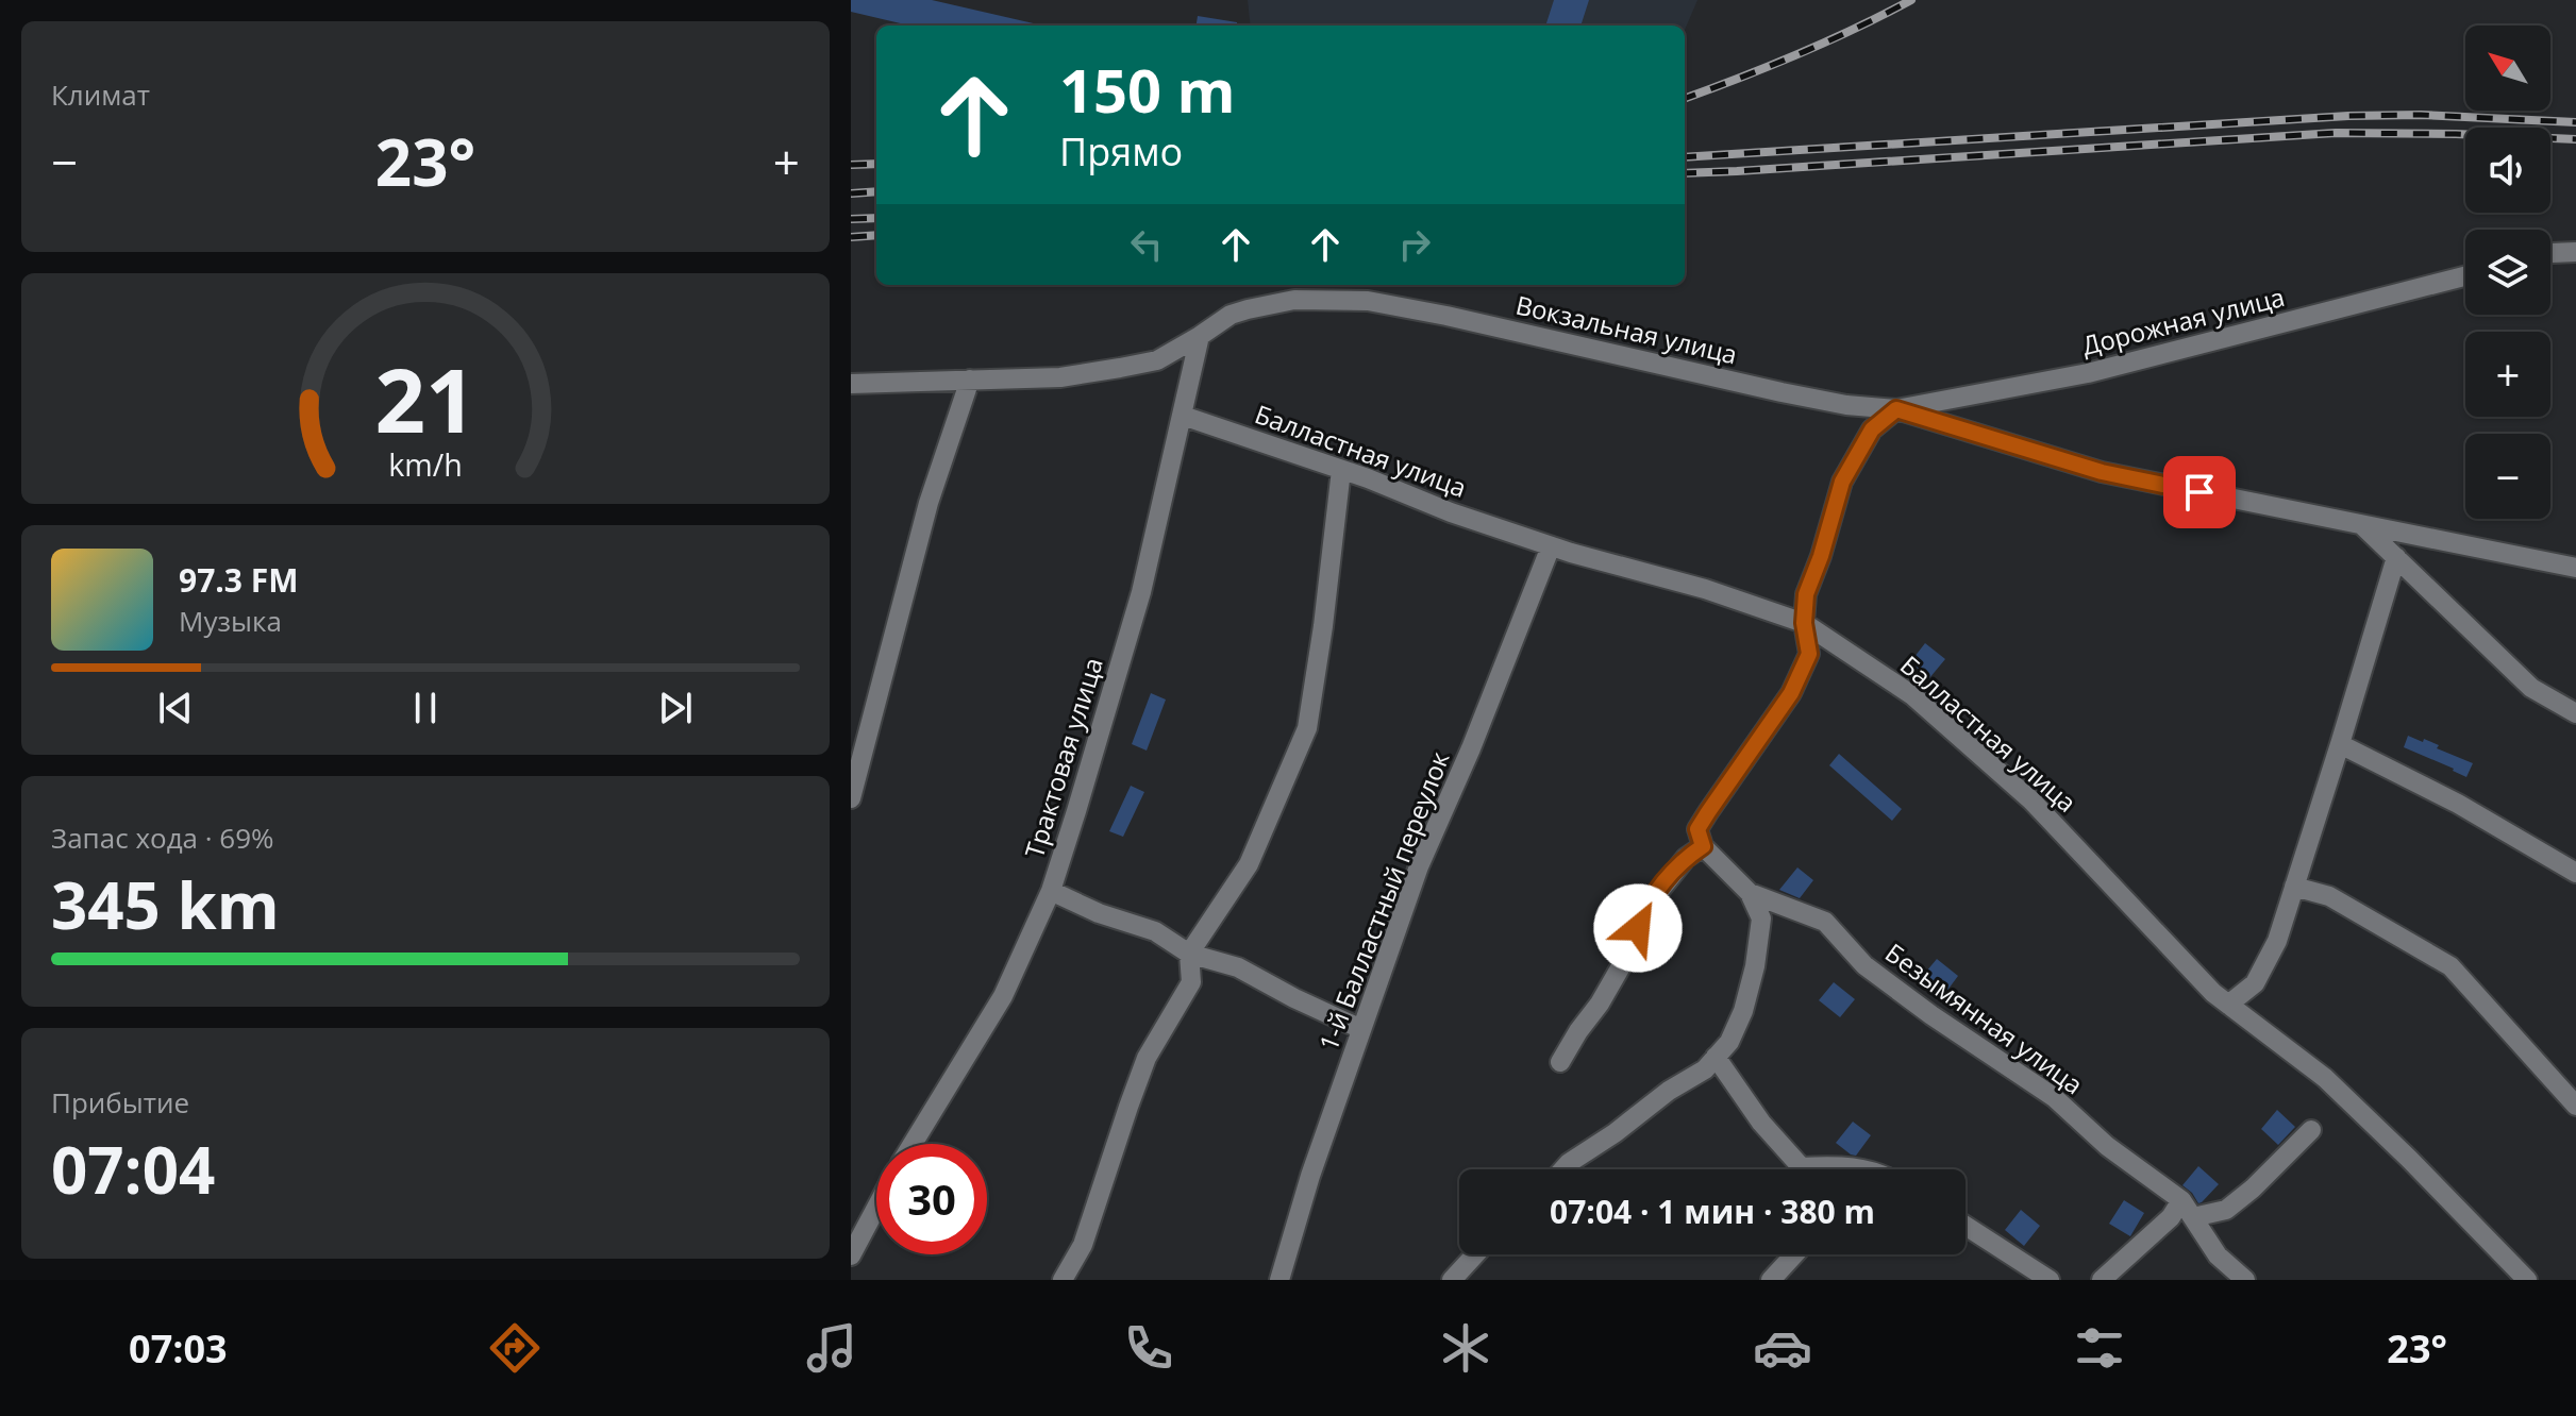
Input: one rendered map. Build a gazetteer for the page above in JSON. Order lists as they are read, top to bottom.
{
  "streets": {
    "street": [
      "Дорожная улица",
      "Вокзальная улица",
      "Балластная улица",
      "Трактовая улица",
      "1-й Балластный переулок",
      "Безымянная улица"
    ]
  },
  "crossings": [
    ["Дорожная улица", "Вокзальная улица"],
    ["Вокзальная улица", "Трактовая улица"],
    ["Балластная улица", "Трактовая улица"],
    ["Балластная улица", "1-й Балластный переулок"]
  ],
  "north": "top left",
  "page": {
    "tile": [
      "Климат",
      ["Запас хода · 69%", "345 km"],
      ["Прибытие", "07:04"]
    ],
    "map_buttons": ["+", "−"],
    "turn": ["150 m", "Прямо"],
    "heat": ["−", "23°", "+"],
    "song": ["97.3 FM", "Музыка"],
    "limit": "30",
    "trip": "07:04 · 1 мин · 380 m",
    "tabs": ["07:03", "23°"],
    "gauge": ["21", "km/h"]
  }
}
